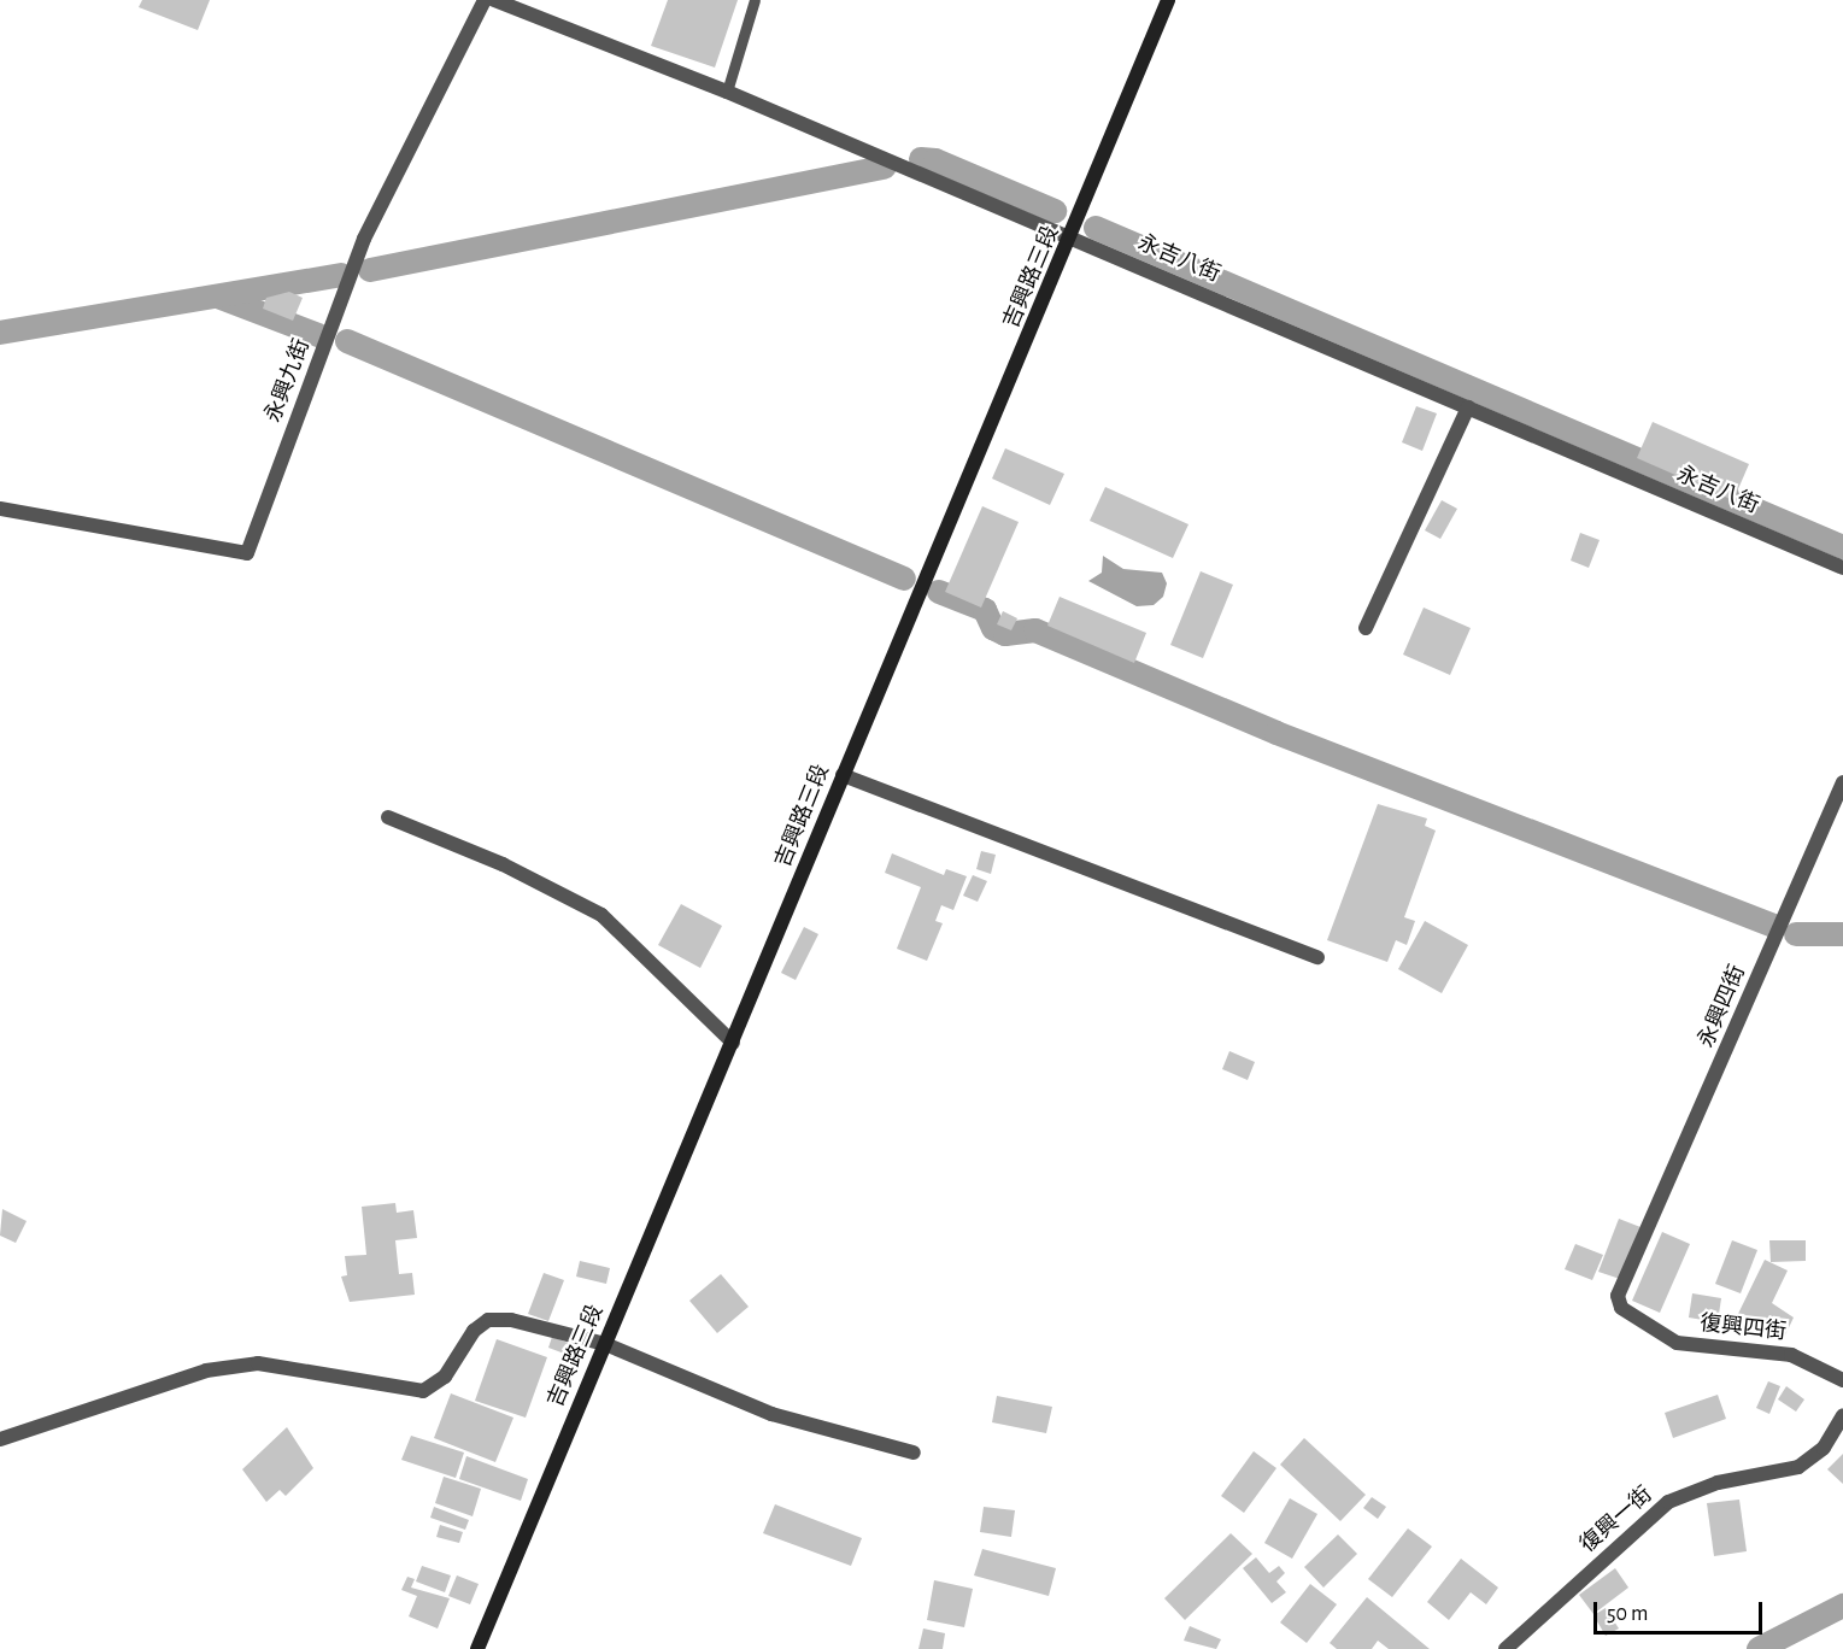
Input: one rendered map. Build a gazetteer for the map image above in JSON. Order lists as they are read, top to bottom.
{
  "streets": {
    "street": [
      "永吉八街",
      "吉興路三段",
      "永興九街",
      "永興四街",
      "復興四街",
      "復興一街"
    ]
  },
  "crossings": [
    ["永吉八街", "吉興路三段"],
    ["永興四街", "復興四街"]
  ],
  "scale_bar": "50 m"
}
